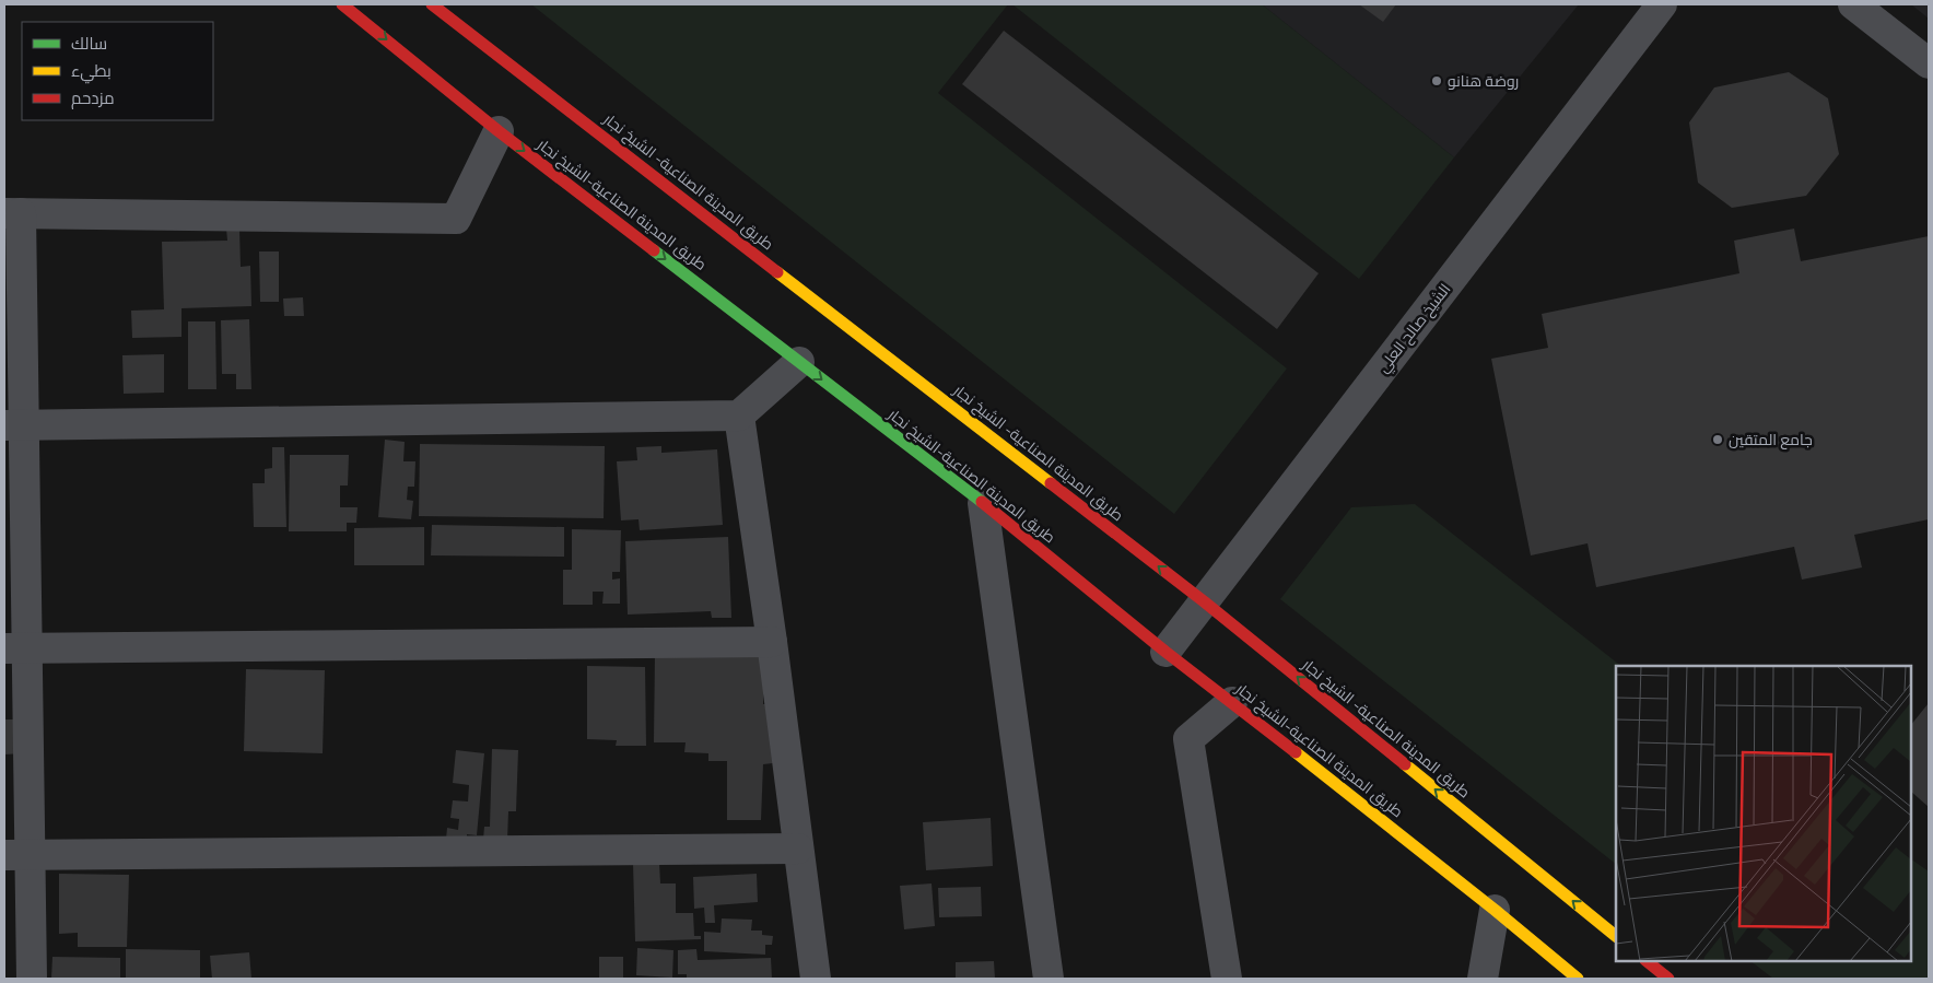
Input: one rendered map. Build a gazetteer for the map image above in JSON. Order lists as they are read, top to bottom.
{
  "streets": {
    "main road": ["طريق المدينة الصناعية- الشيخ نجار", "طريق المدينة الصناعية-الشيخ نجار"],
    "street": ["الشيخ صالح العلي"]
  },
  "crossings": [
    ["طريق المدينة الصناعية- الشيخ نجار", "الشيخ صالح العلي"],
    ["طريق المدينة الصناعية-الشيخ نجار", "الشيخ صالح العلي"]
  ],
  "one_way": ["طريق المدينة الصناعية- الشيخ نجار", "طريق المدينة الصناعية-الشيخ نجار"],
  "places": ["روضة هنانو", "جامع المتقين"],
  "legend": ["سالك", "بطيء", "مزدحم"]
}
